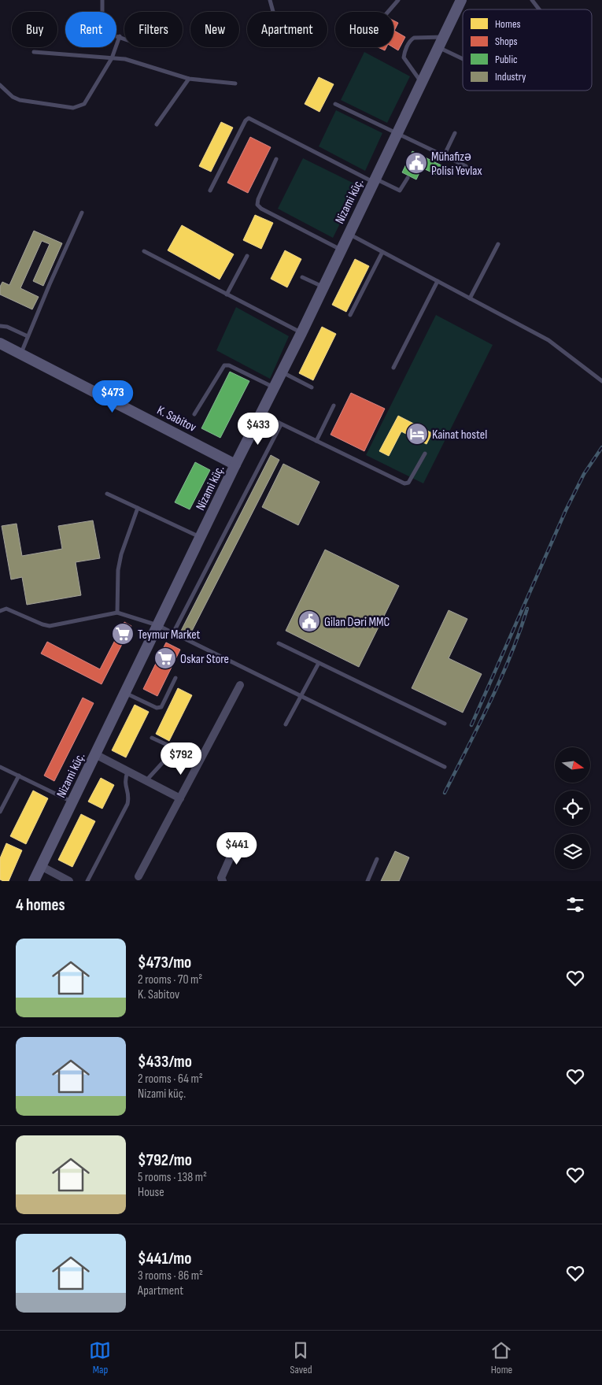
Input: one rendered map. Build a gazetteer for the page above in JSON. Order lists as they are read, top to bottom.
{
  "streets": {
    "main road": ["Nizami küç.", "K. Sabitov"]
  },
  "crossings": [
    ["Nizami küç.", "K. Sabitov"]
  ],
  "places": {
    "public building": ["Mühafizə Polisi Yevlax", "Gilan Dəri MMC"],
    "hotel": ["Kainat hostel"],
    "supermarket": ["Teymur Market", "Oskar Store"]
  },
  "legend": [
    "Homes",
    "Shops",
    "Public",
    "Industry"
  ],
  "north": "right",
  "page": {
    "chip": [
      "Buy",
      "Rent",
      "Filters",
      "New",
      "Apartment",
      "House"
    ],
    "price": [
      "$473",
      "$433",
      "$792",
      "$441"
    ],
    "heading": "4 homes",
    "list": [
      {
        "name": "$473/mo",
        "note": "2 rooms · 70 m² · K. Sabitov"
      },
      {
        "name": "$433/mo",
        "note": "2 rooms · 64 m² · Nizami küç."
      },
      {
        "name": "$792/mo",
        "note": "5 rooms · 138 m² · House"
      },
      {
        "name": "$441/mo",
        "note": "3 rooms · 86 m² · Apartment"
      }
    ],
    "tabs": ["Map", "Saved", "Home"]
  }
}
